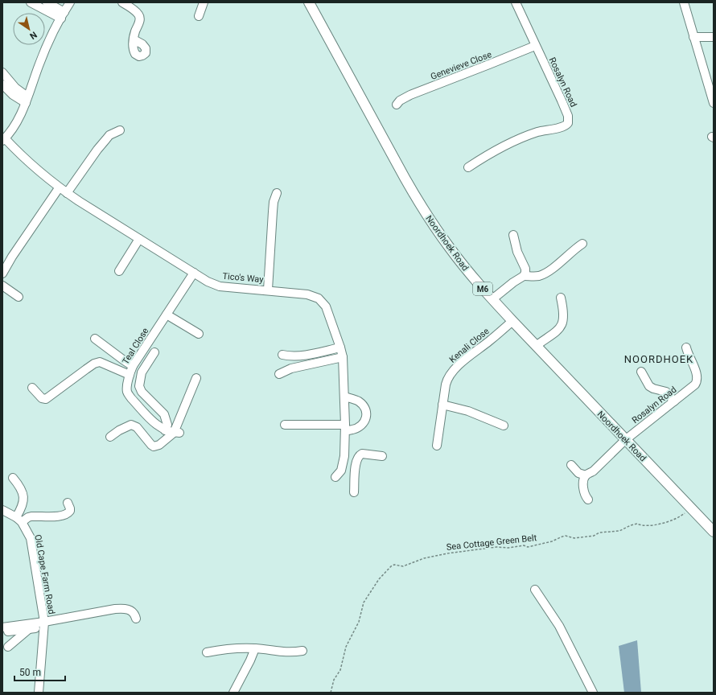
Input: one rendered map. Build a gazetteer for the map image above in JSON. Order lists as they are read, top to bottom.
{
  "streets": {
    "main road": ["Noordhoek Road", "M6"],
    "street": [
      "Genevieve Close",
      "Rosalyn Road",
      "Tico's Way",
      "Kenali Close",
      "Teal Close",
      "Old Cape Farm Road"
    ],
    "path": ["Sea Cottage Green Belt"]
  },
  "crossings": [
    ["Genevieve Close", "Rosalyn Road"],
    ["Rosalyn Road", "Noordhoek Road"],
    ["Noordhoek Road", "Kenali Close"],
    ["Noordhoek Road", "Sea Cottage Green Belt"],
    ["Tico's Way", "Teal Close"]
  ],
  "districts": ["NOORDHOEK"],
  "scale_bar": "50 m",
  "north": "bottom right"
}
